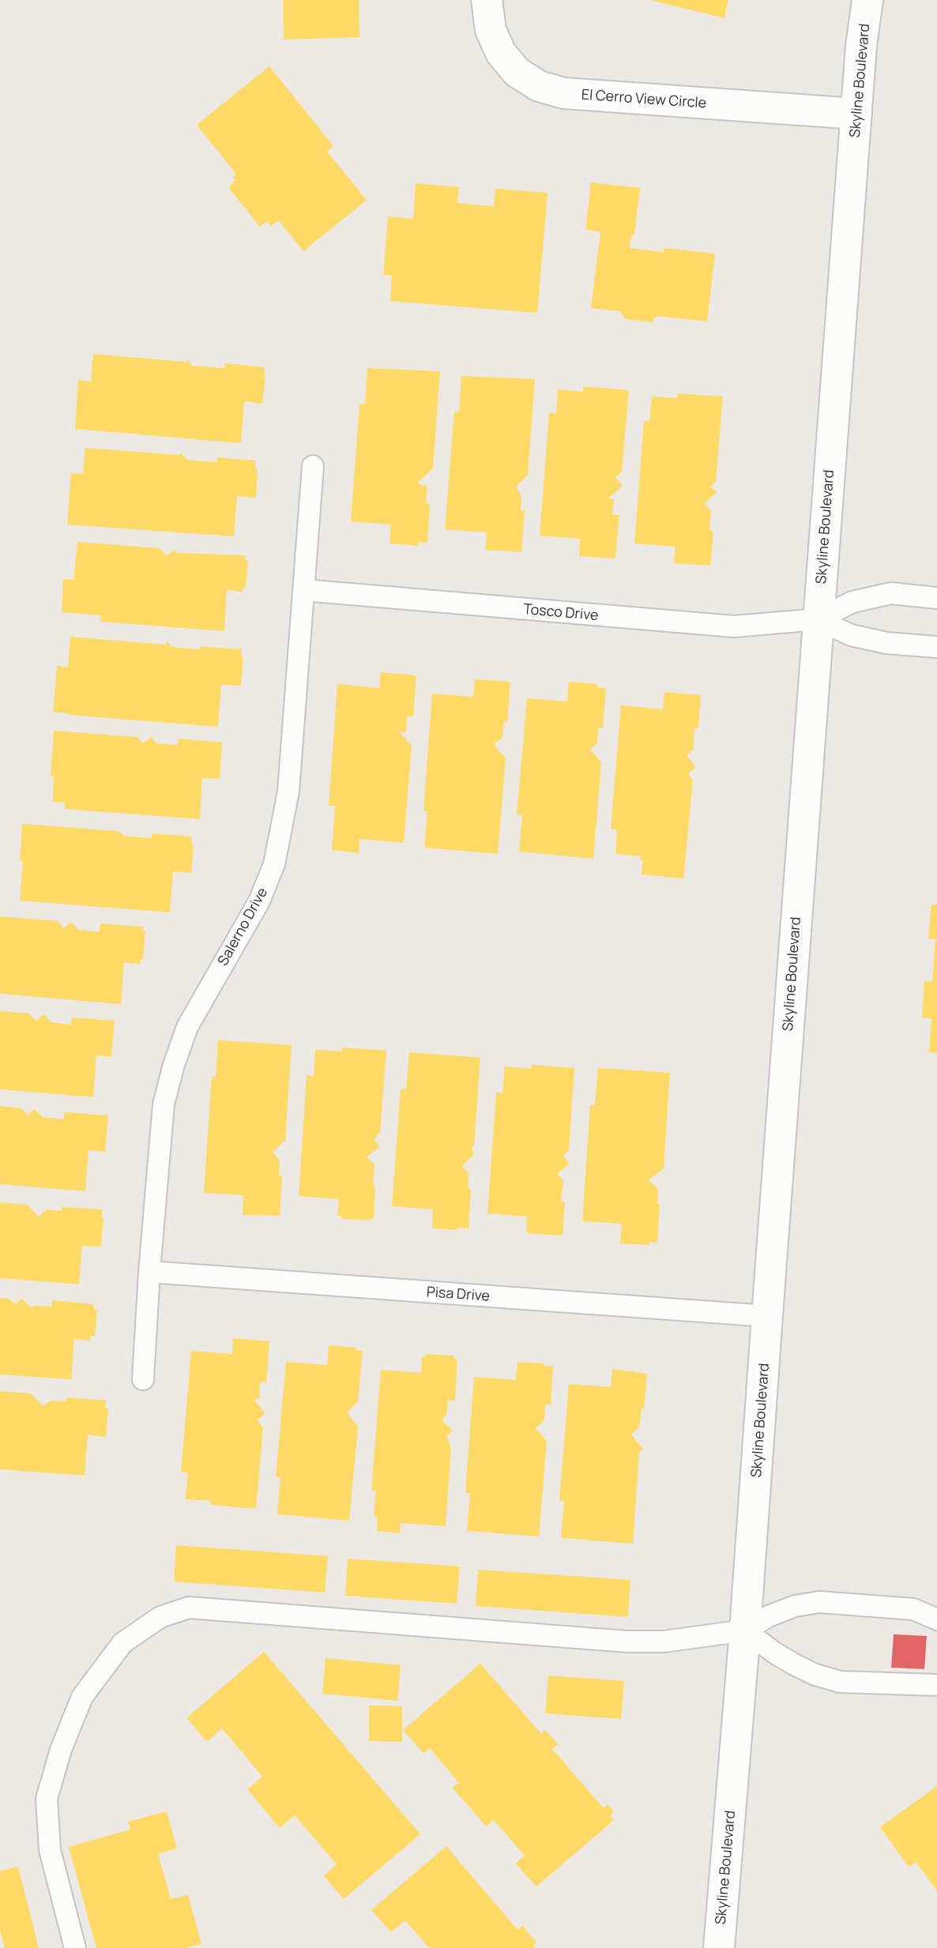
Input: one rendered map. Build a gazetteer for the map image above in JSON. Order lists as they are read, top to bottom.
{
  "streets": {
    "street": ["Skyline Boulevard", "El Cerro View Circle"],
    "lane": ["Tosco Drive", "Salerno Drive", "Pisa Drive"]
  },
  "crossings": [
    ["Skyline Boulevard", "El Cerro View Circle"],
    ["Skyline Boulevard", "Tosco Drive"],
    ["Skyline Boulevard", "Pisa Drive"],
    ["Tosco Drive", "Salerno Drive"],
    ["Salerno Drive", "Pisa Drive"]
  ]
}
